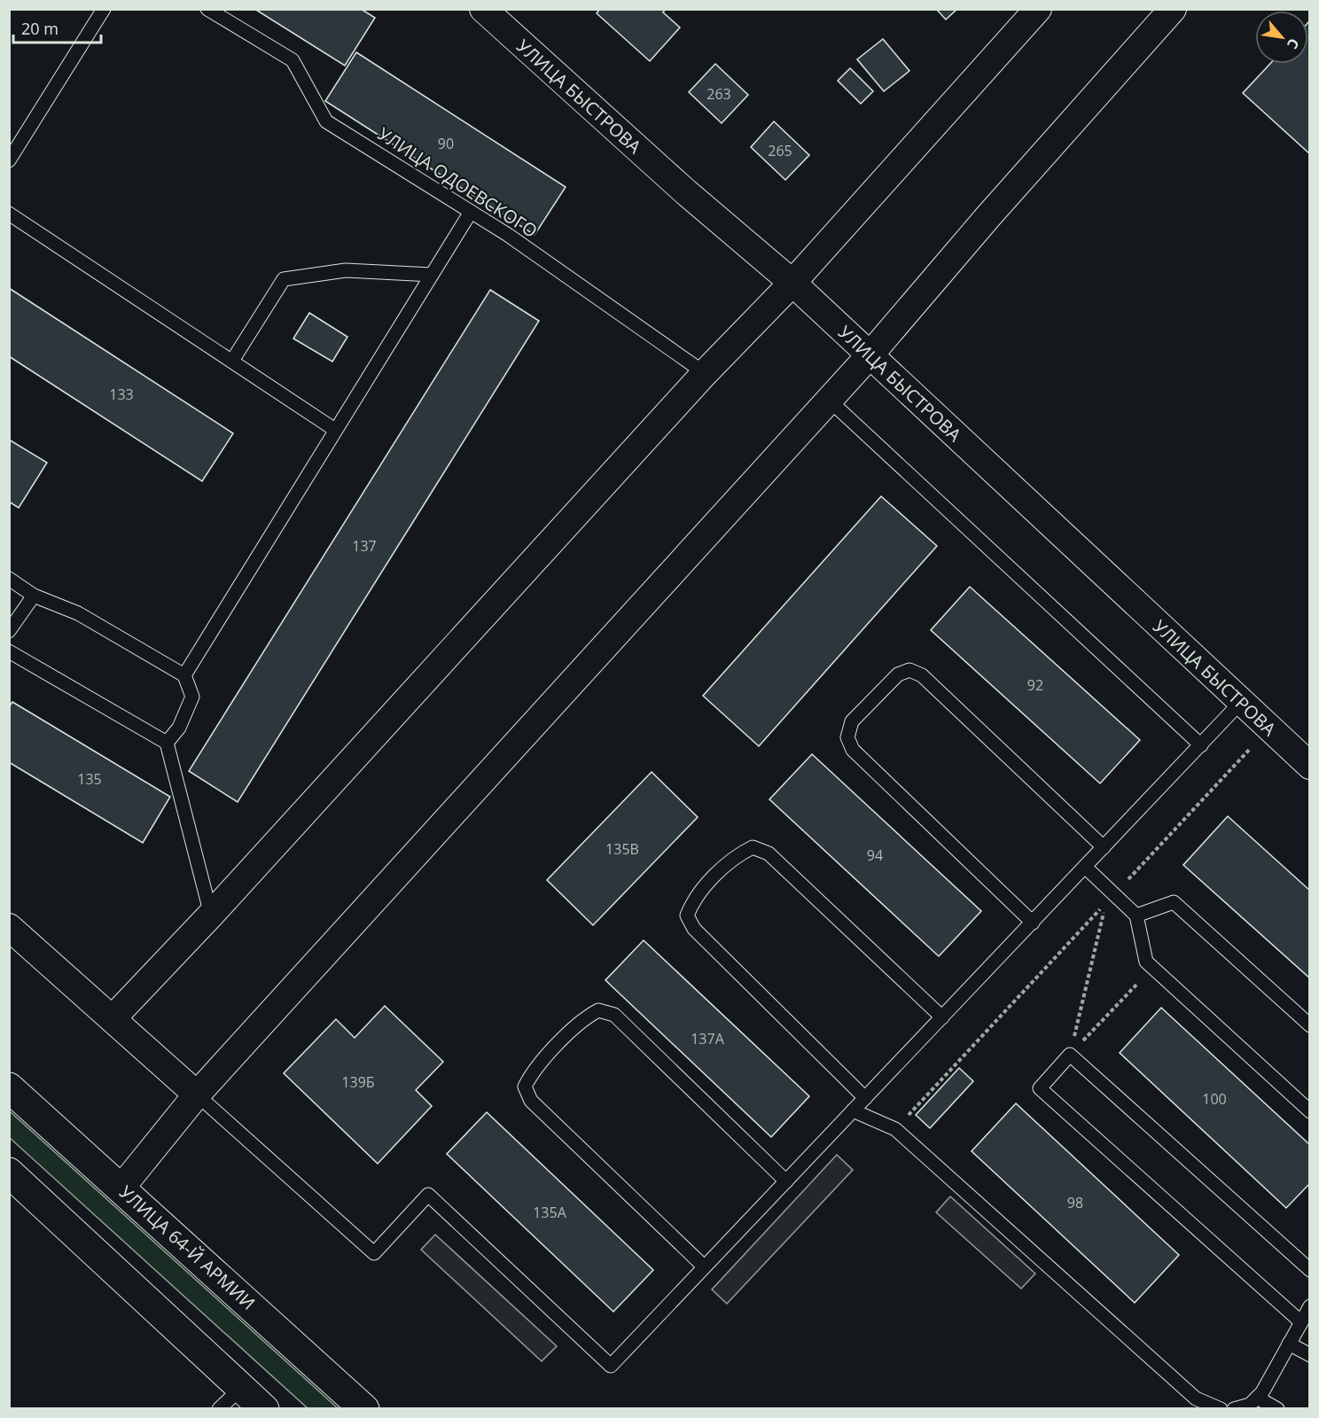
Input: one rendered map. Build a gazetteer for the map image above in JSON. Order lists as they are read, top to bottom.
{
  "streets": {
    "highway": ["УЛИЦА 64-Й АРМИИ"],
    "street": ["УЛИЦА БЫСТРОВА"],
    "lane": ["УЛИЦА ОДОЕВСКОГО"]
  },
  "house_numbers": [
    "263",
    "90",
    "265",
    "133",
    "137",
    "92",
    "135",
    "135В",
    "94",
    "137А",
    "139Б",
    "100",
    "98",
    "135А"
  ],
  "scale_bar": "20 m",
  "north": "bottom right"
}
